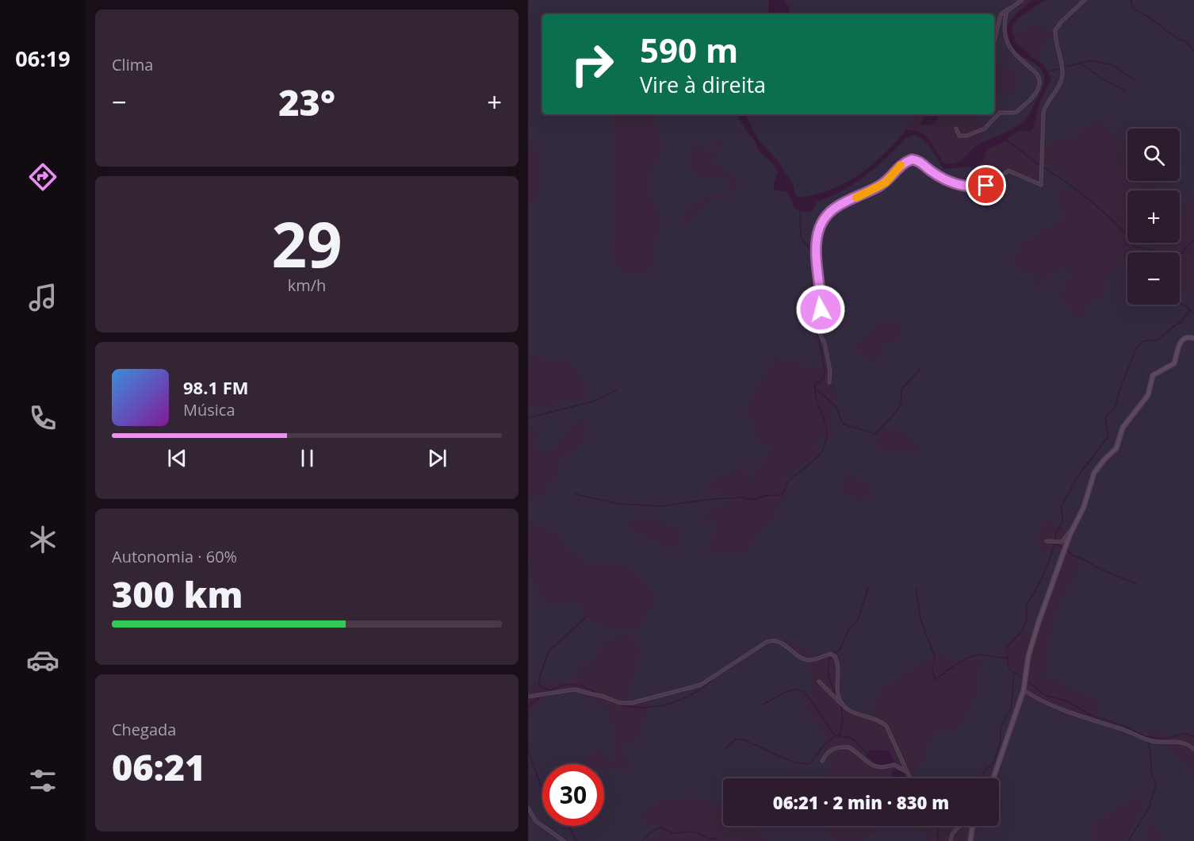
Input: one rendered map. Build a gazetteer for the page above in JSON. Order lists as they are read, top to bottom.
{
  "page": {
    "tabs": "06:19",
    "tile": [
      "Clima",
      ["29", "km/h"],
      ["Autonomia · 60%", "300 km"],
      ["Chegada", "06:21"]
    ],
    "turn": ["590 m", "Vire à direita"],
    "heat": ["−", "23°", "+"],
    "map_buttons": ["+", "−"],
    "song": ["98.1 FM", "Música"],
    "limit": "30",
    "trip": "06:21 · 2 min · 830 m"
  }
}
